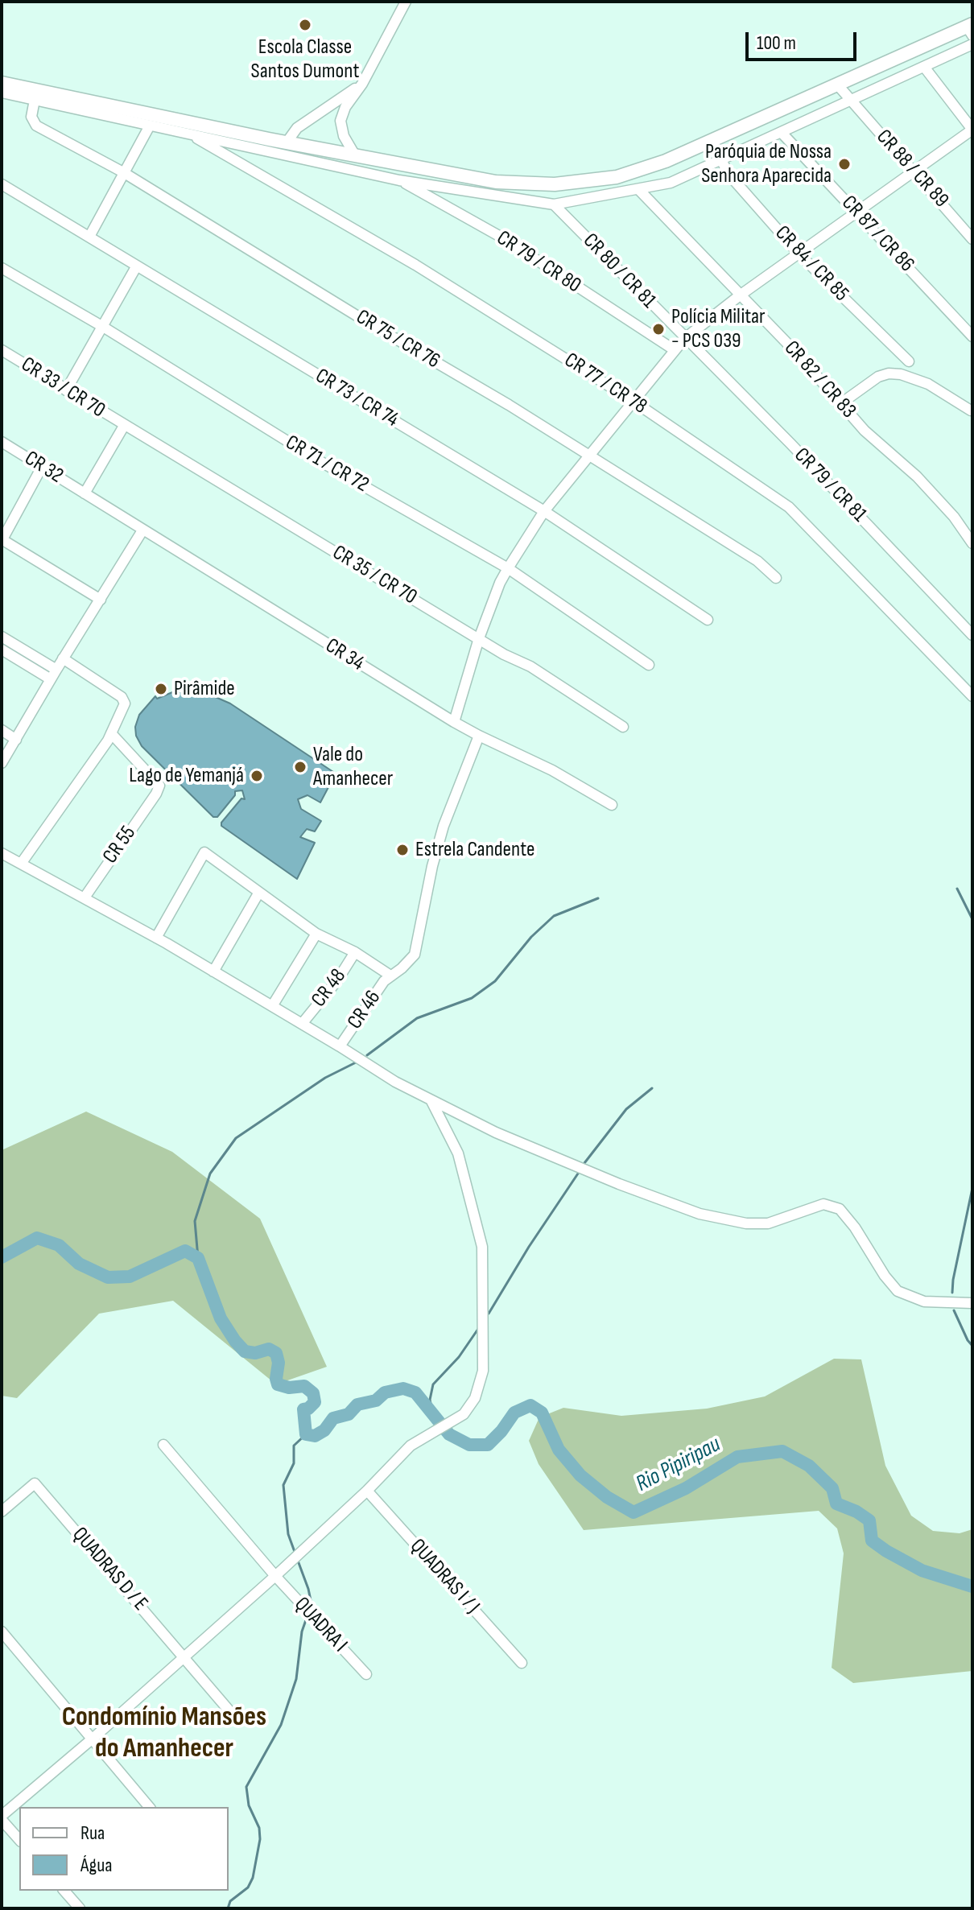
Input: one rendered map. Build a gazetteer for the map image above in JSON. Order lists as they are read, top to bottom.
{
  "streets": {
    "street": [
      "CR 88 / CR 89",
      "CR 87 / CR 86",
      "CR 79 / CR 80",
      "CR 84 / CR 85",
      "CR 80 / CR 81",
      "CR 75 / CR 76",
      "CR 82 / CR 83",
      "CR 77 / CR 78",
      "CR 33 / CR 70",
      "CR 73 / CR 74",
      "CR 71 / CR 72",
      "CR 32",
      "CR 79 / CR 81",
      "CR 35 / CR 70",
      "CR 34",
      "CR 55",
      "CR 48",
      "CR 46",
      "QUADRAS D / E",
      "QUADRAS I / J",
      "QUADRA I"
    ]
  },
  "crossings": [
    ["CR 80 / CR 81", "CR 79 / CR 81"],
    ["CR 33 / CR 70", "CR 35 / CR 70"],
    ["CR 32", "CR 34"],
    ["CR 34", "CR 46"]
  ],
  "districts": ["Condomínio Mansões do Amanhecer"],
  "water": ["Rio Pipiripau"],
  "places": [
    "Escola Classe Santos Dumont",
    "Paróquia de Nossa Senhora Aparecida",
    "Polícia Militar - PCS 039",
    "Pirâmide",
    "Vale do Amanhecer",
    "Lago de Yemanjá",
    "Estrela Candente"
  ],
  "legend": ["Rua", "Água"],
  "scale_bar": "100 m"
}
